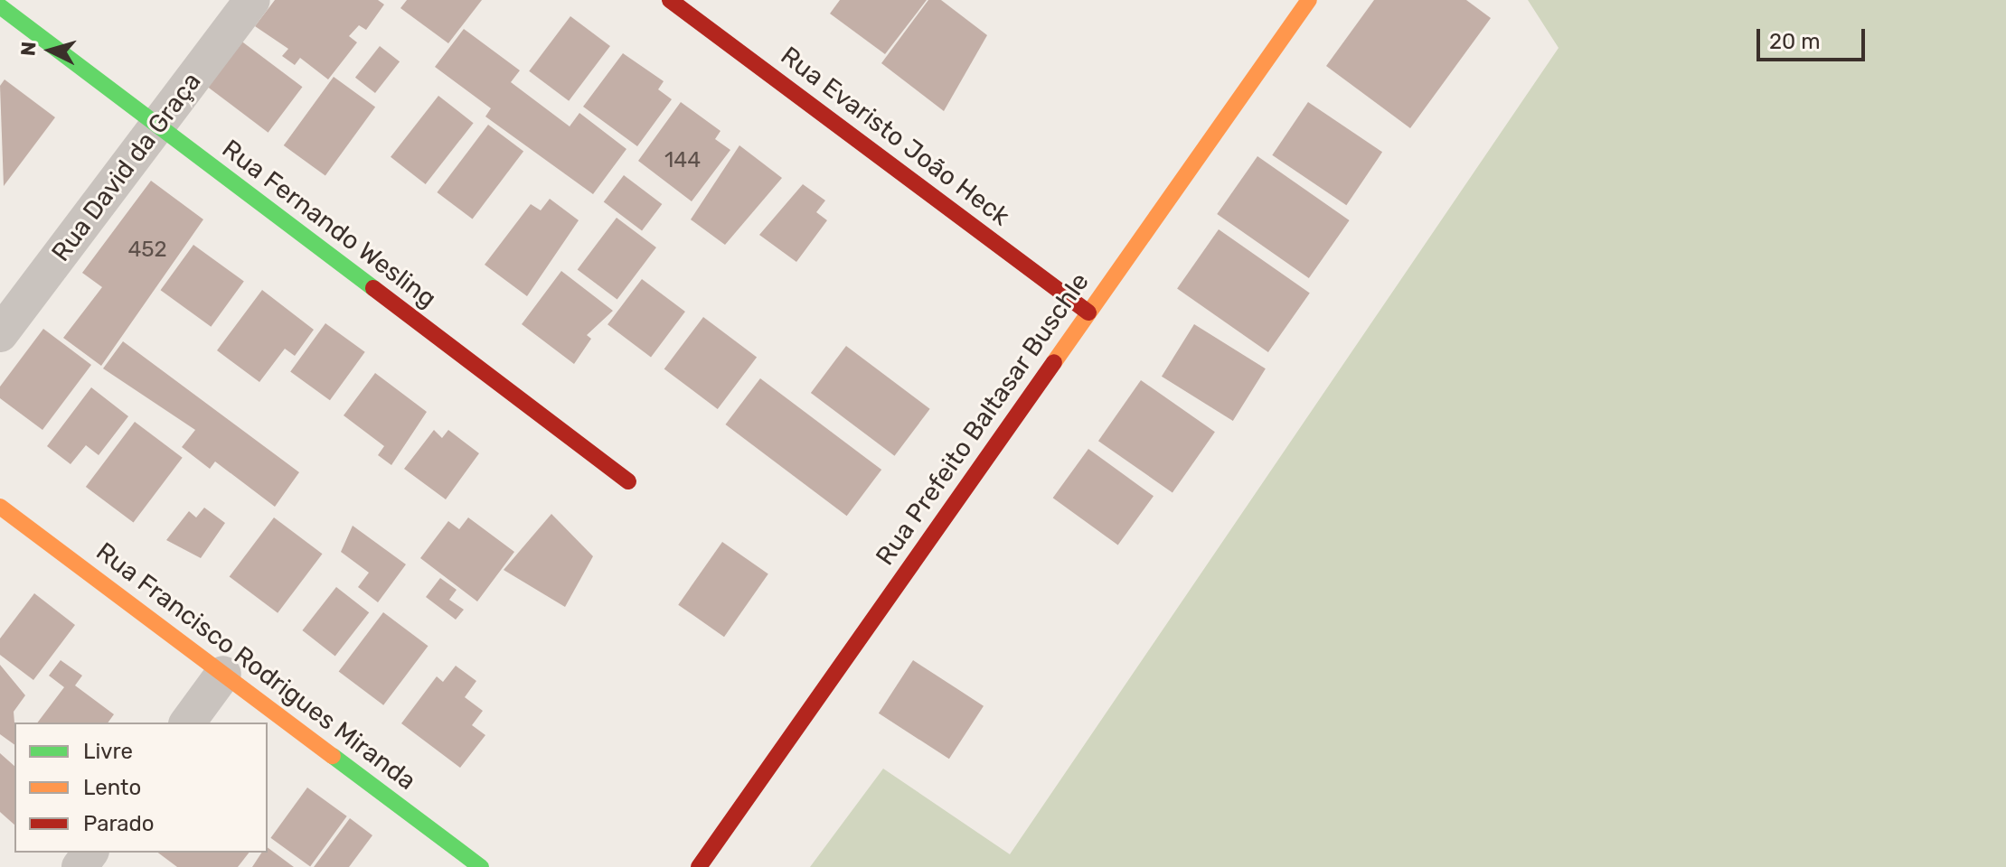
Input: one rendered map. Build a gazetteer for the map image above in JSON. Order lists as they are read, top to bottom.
{
  "streets": {
    "street": [
      "Rua Evaristo João Heck",
      "Rua David da Graça",
      "Rua Fernando Wesling",
      "Rua Prefeito Baltasar Buschle",
      "Rua Francisco Rodrigues Miranda"
    ]
  },
  "crossings": [
    ["Rua Evaristo João Heck", "Rua Prefeito Baltasar Buschle"],
    ["Rua David da Graça", "Rua Fernando Wesling"]
  ],
  "house_numbers": ["144", "452"],
  "legend": ["Livre", "Lento", "Parado"],
  "scale_bar": "20 m",
  "north": "left"
}
